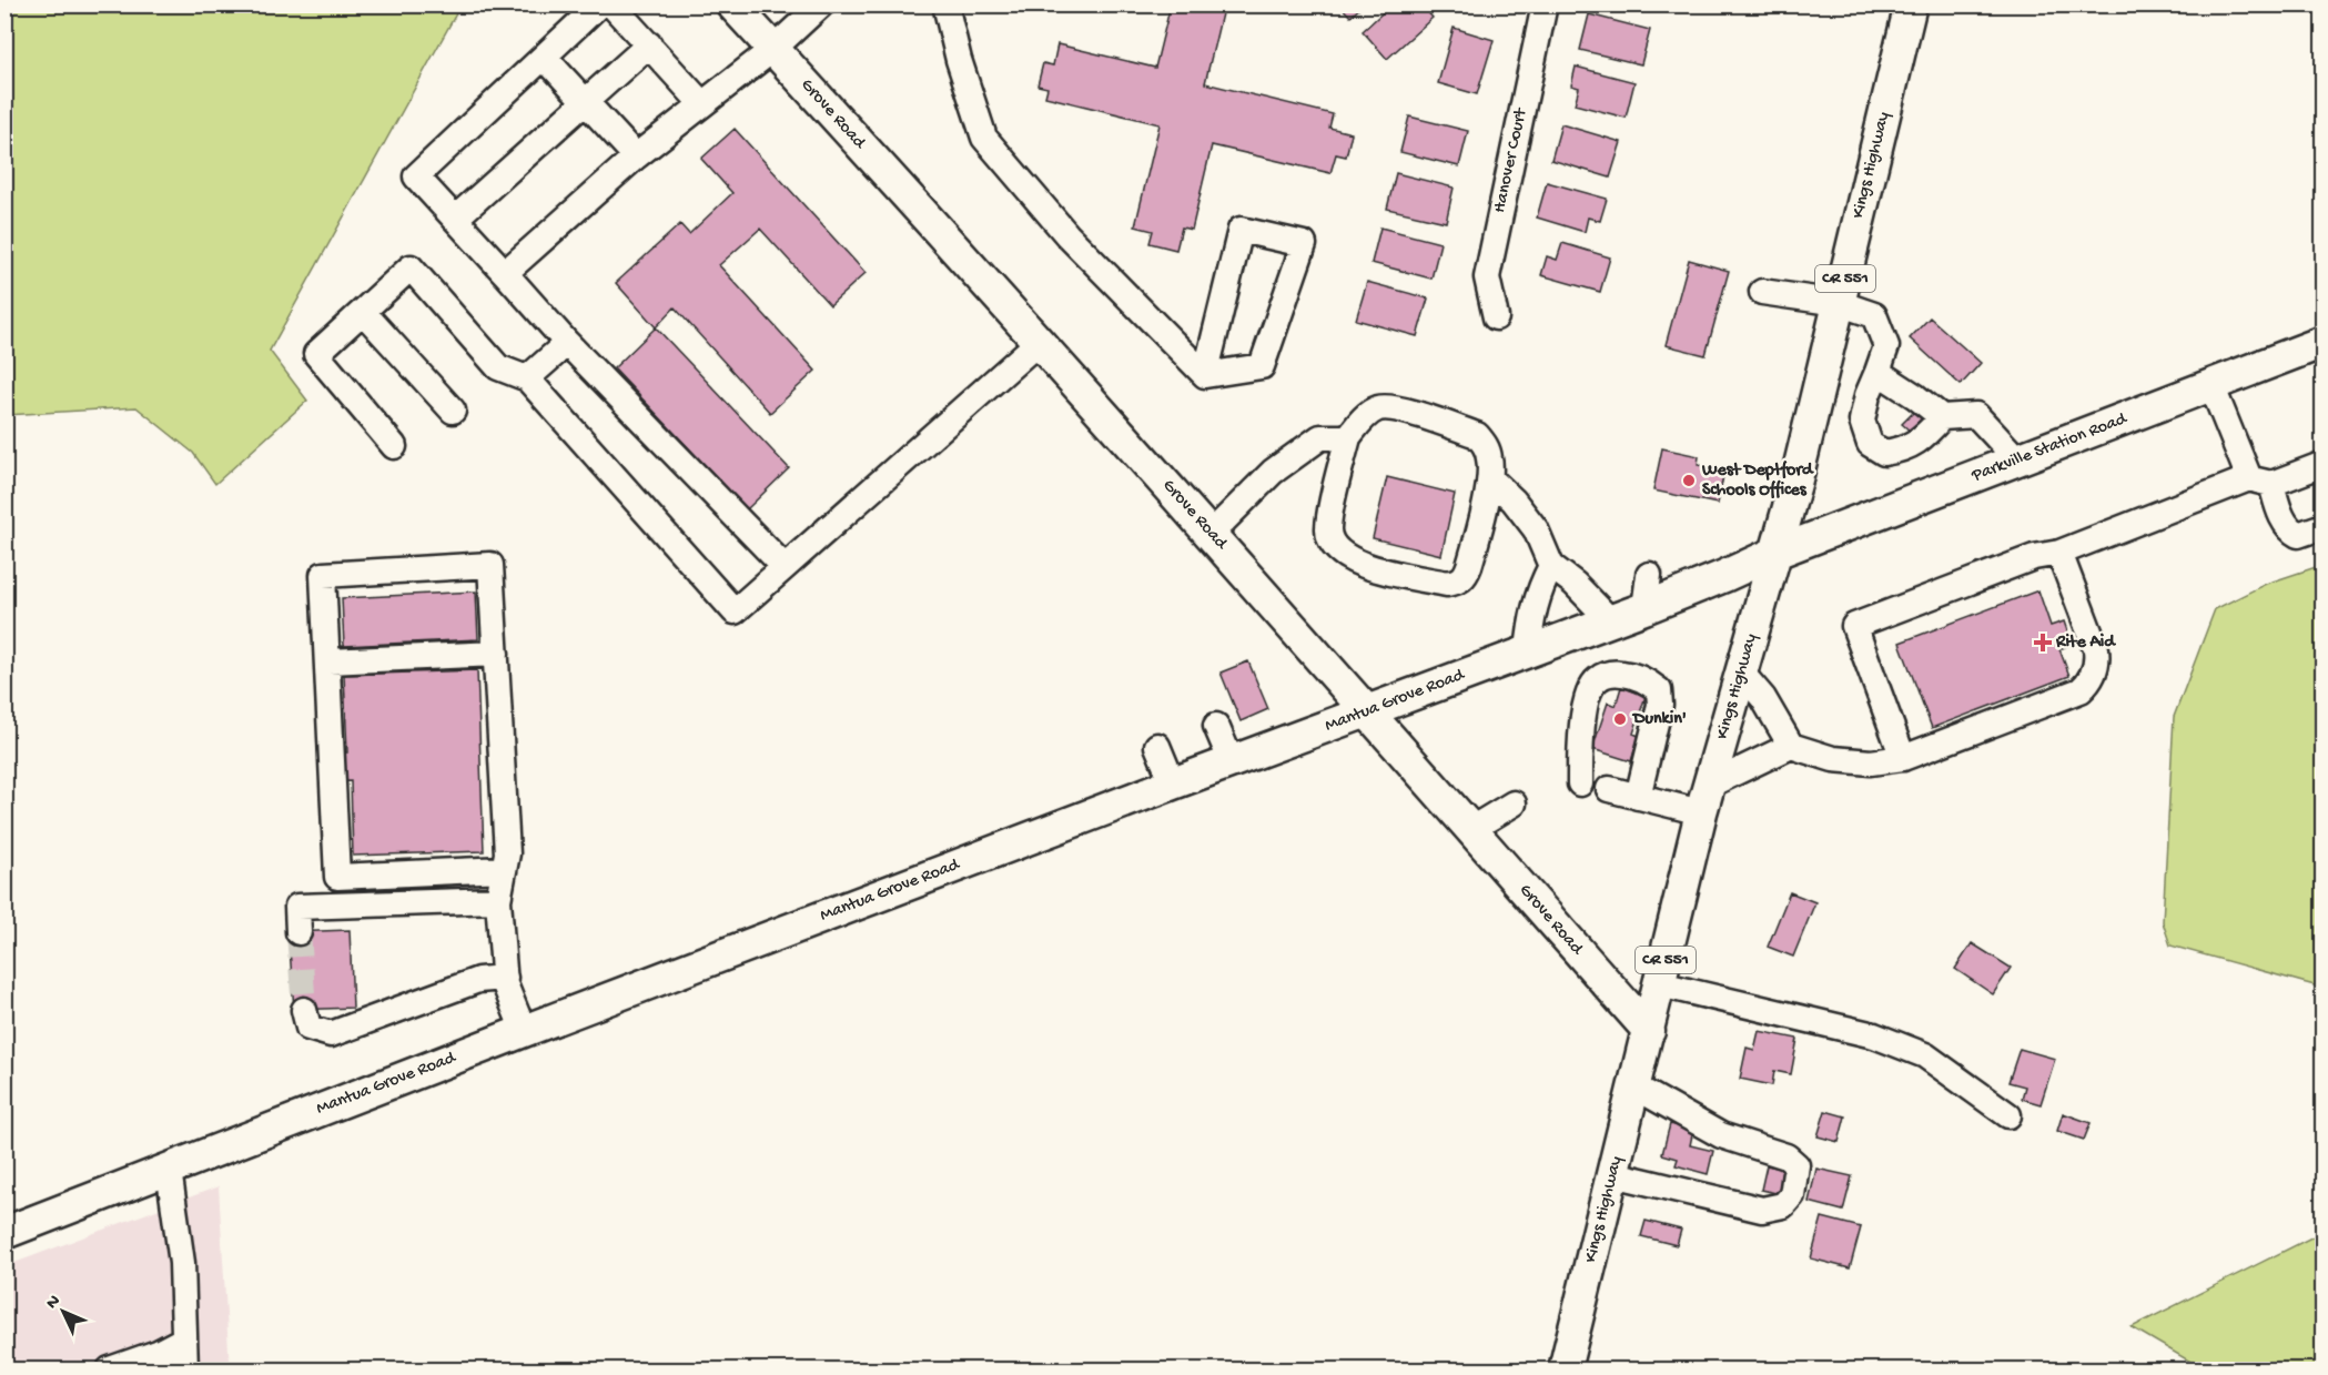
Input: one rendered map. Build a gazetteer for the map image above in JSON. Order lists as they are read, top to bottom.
{
  "streets": {
    "main road": [
      "Grove Road",
      "Kings Highway",
      "CR 551",
      "Parkville Station Road",
      "Mantua Grove Road"
    ],
    "street": ["Hanover Court"]
  },
  "crossings": [
    ["Grove Road", "Kings Highway"],
    ["Grove Road", "Mantua Grove Road"],
    ["Kings Highway", "Parkville Station Road"],
    ["Kings Highway", "Mantua Grove Road"],
    ["Parkville Station Road", "Mantua Grove Road"]
  ],
  "places": {
    "other": ["West Deptford Schools Offices", "Dunkin'"],
    "health": ["Rite Aid"]
  },
  "north": "top left"
}
